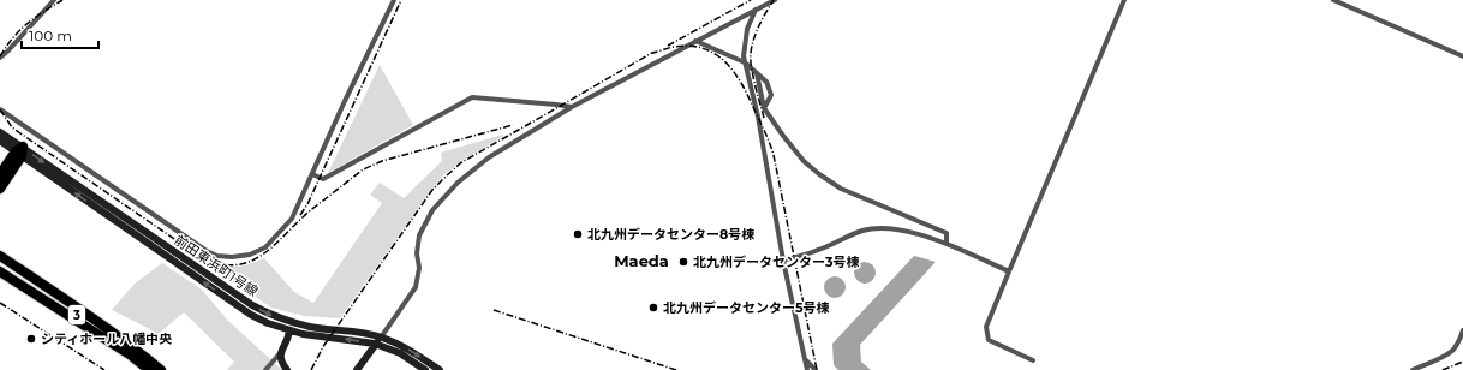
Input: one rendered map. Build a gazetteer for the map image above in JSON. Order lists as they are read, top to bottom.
{
  "streets": {
    "highway": ["3"],
    "street": ["前田東浜町1号線"]
  },
  "districts": ["Maeda"],
  "places": [
    "北九州データセンター8号棟",
    "北九州データセンター3号棟",
    "北九州データセンター5号棟",
    "シティホール八幡中央"
  ],
  "scale_bar": "100 m"
}
